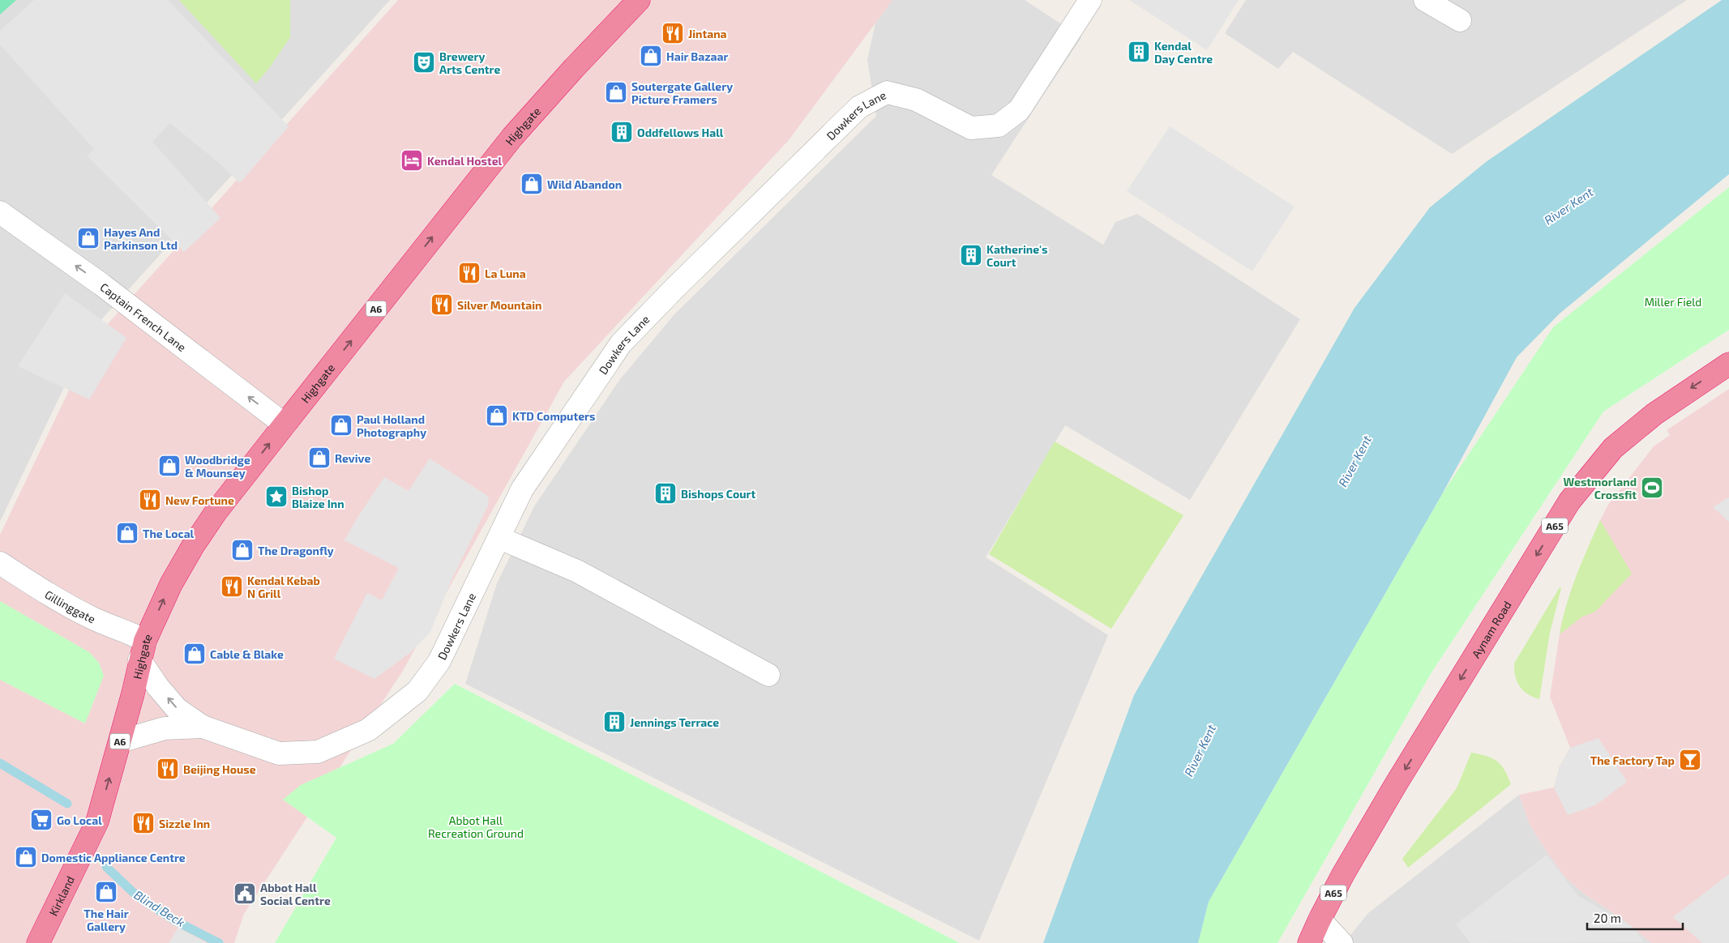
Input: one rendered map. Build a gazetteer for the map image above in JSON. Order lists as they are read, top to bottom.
{
  "streets": {
    "highway": [
      "Highgate",
      "A6",
      "A65",
      "Aynam Road",
      "Kirkland"
    ],
    "street": ["Dowkers Lane", "Captain French Lane", "Gillinggate"]
  },
  "crossings": [
    ["Dowkers Lane", "Highgate"],
    ["Dowkers Lane", "Gillinggate"],
    ["Highgate", "Captain French Lane"],
    ["Highgate", "Gillinggate"],
    ["Highgate", "Kirkland"]
  ],
  "one_way": ["Highgate", "Captain French Lane", "Aynam Road"],
  "water": ["River Kent", "Blind Beck"],
  "parks": ["Miller Field", "Abbot Hall Recreation Ground"],
  "places": {
    "restaurant": [
      "Jintana",
      "La Luna",
      "Silver Mountain",
      "New Fortune",
      "Kendal Kebab N Grill",
      "Beijing House",
      "Sizzle Inn"
    ],
    "building": [
      "Kendal Day Centre",
      "Oddfellows Hall",
      "Katherine's Court",
      "Bishops Court",
      "Jennings Terrace"
    ],
    "shop": [
      "Hair Bazaar",
      "Soutergate Gallery Picture Framers",
      "Wild Abandon",
      "Hayes And Parkinson Ltd",
      "KTD Computers",
      "Paul Holland Photography",
      "Revive",
      "Woodbridge & Mounsey",
      "The Local",
      "The Dragonfly",
      "Cable & Blake",
      "Domestic Appliance Centre",
      "The Hair Gallery"
    ],
    "theatre": ["Brewery Arts Centre"],
    "hotel": ["Kendal Hostel"],
    "sports": ["Westmorland Crossfit"],
    "place": ["Bishop Blaize Inn"],
    "bar": ["The Factory Tap"],
    "supermarket": ["Go Local"],
    "public building": ["Abbot Hall Social Centre"]
  },
  "scale_bar": "20 m"
}
